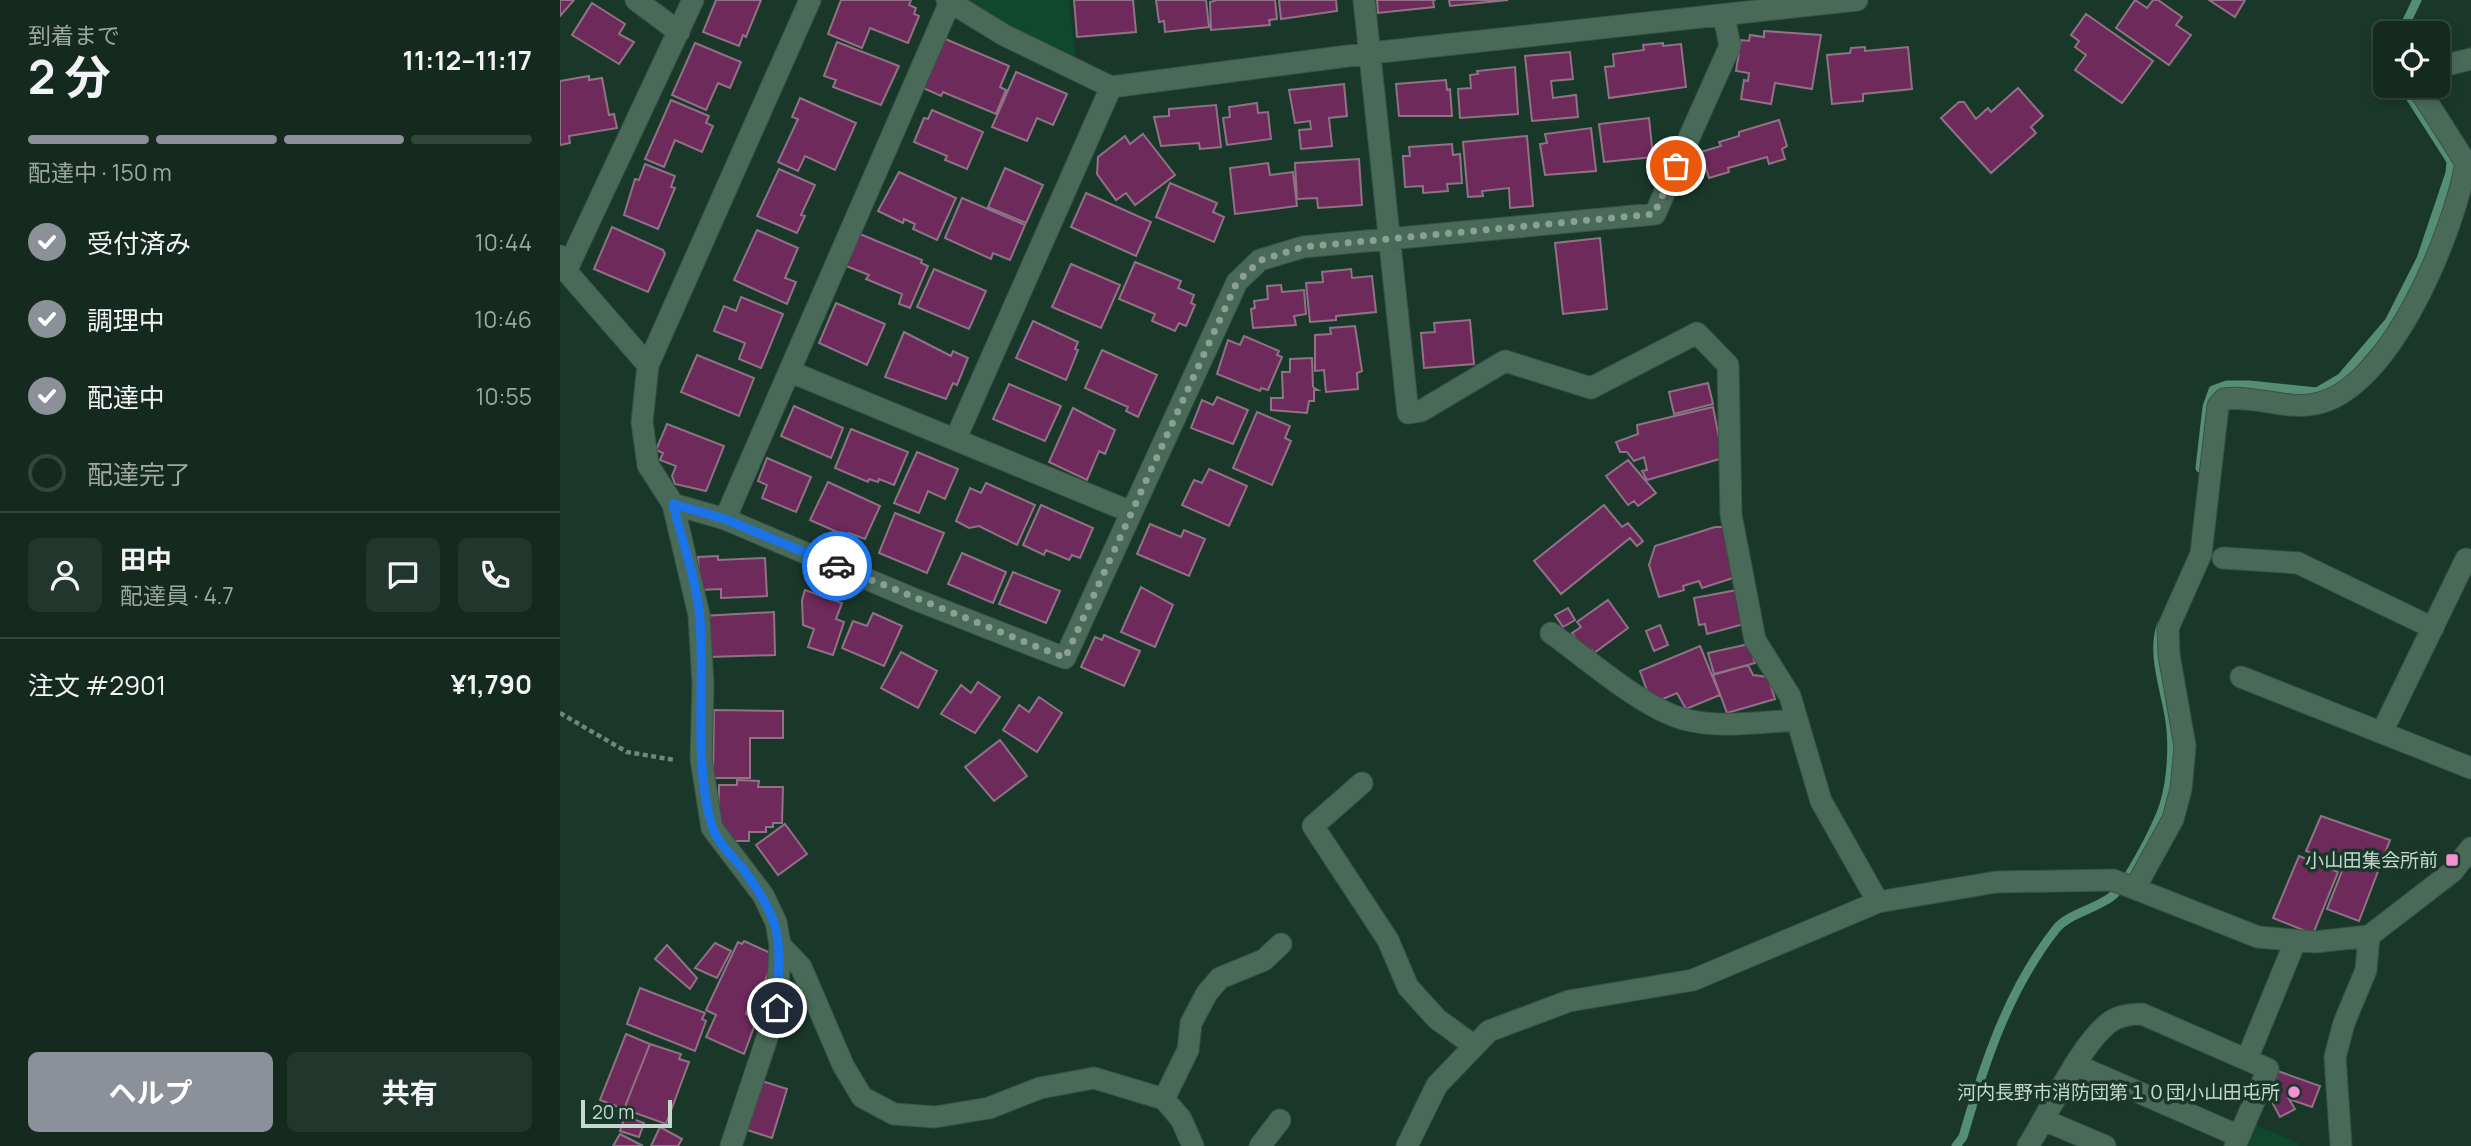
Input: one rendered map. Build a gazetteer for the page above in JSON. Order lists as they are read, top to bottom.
{
  "places": {
    "transit": ["小山田集会所前"],
    "other": ["河内長野市消防団第１０団小山田屯所"]
  },
  "scale_bar": "20 m",
  "page": {
    "heading": ["2 分", "到着まで", "11:12–11:17"],
    "panel": [
      "田中",
      "配達員 · 4.7",
      "注文 #2901",
      "¥1,790"
    ],
    "bar": "配達中 · 150 m",
    "list": [
      ["受付済み", "10:44"],
      ["調理中", "10:46"],
      ["配達中", "10:55"],
      "配達完了"
    ],
    "buttons": ["ヘルプ", "共有"],
    "scale": "20 m"
  }
}
